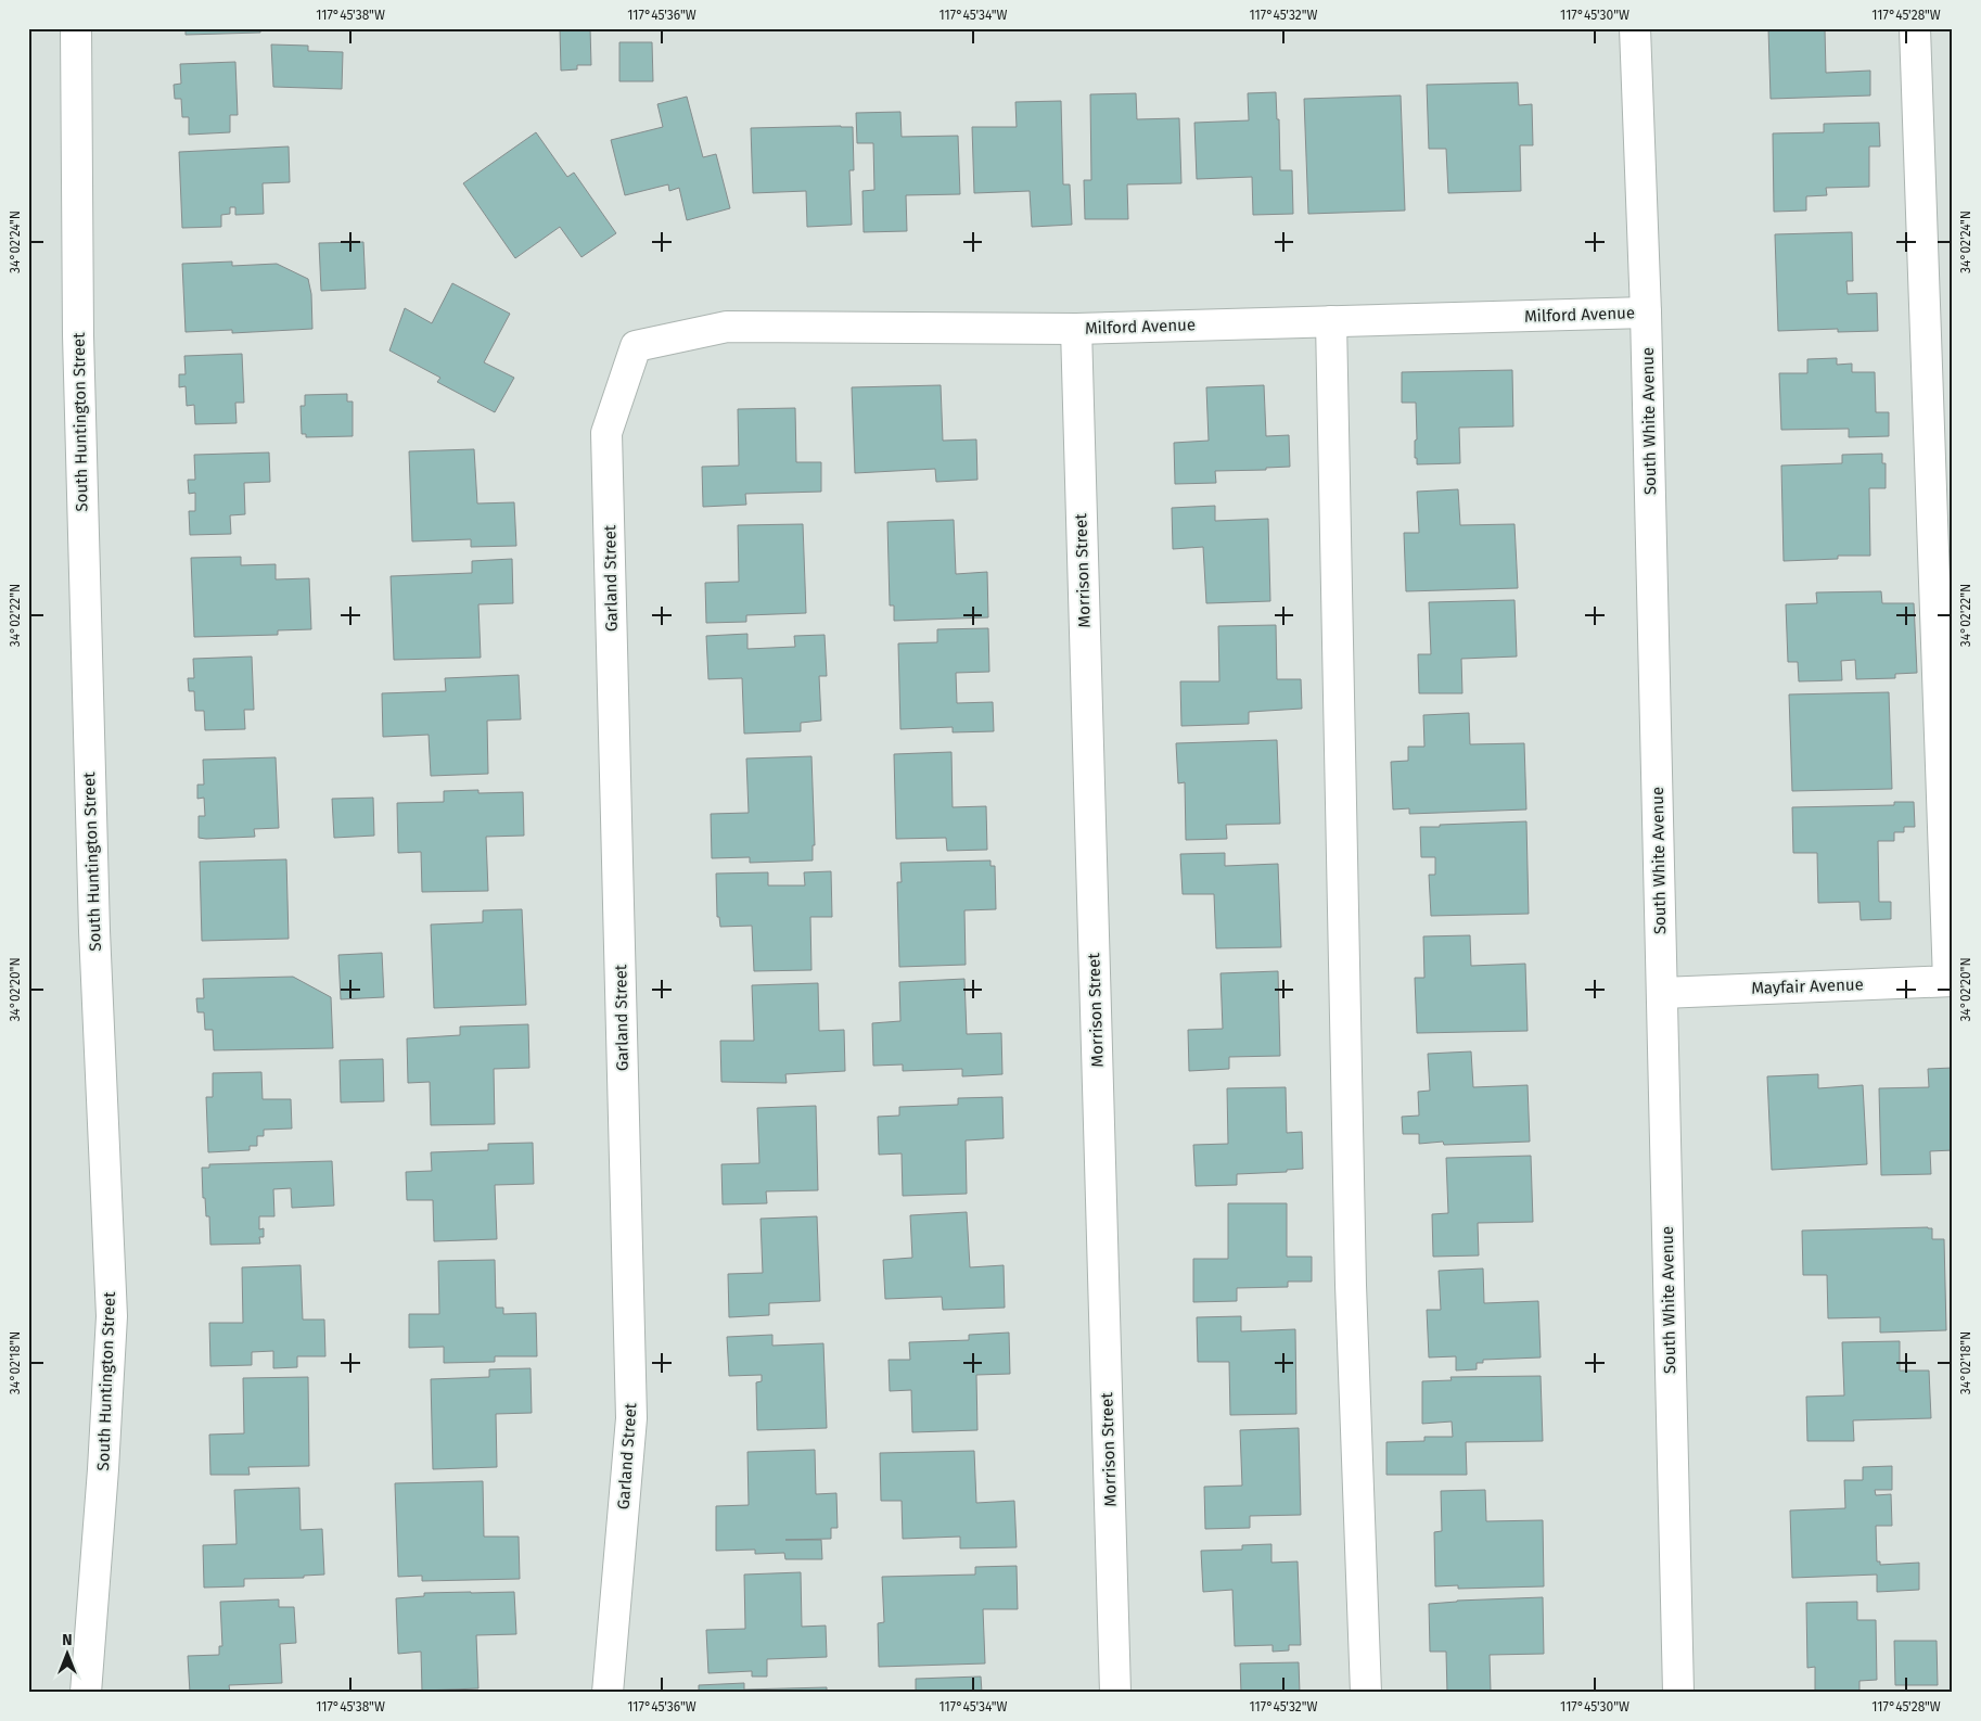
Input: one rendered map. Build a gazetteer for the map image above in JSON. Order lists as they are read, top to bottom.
{
  "streets": {
    "street": [
      "Milford Avenue",
      "South White Avenue",
      "South Huntington Street",
      "Morrison Street",
      "Garland Street",
      "Mayfair Avenue"
    ]
  },
  "crossings": [
    ["Milford Avenue", "South White Avenue"],
    ["Milford Avenue", "Morrison Street"],
    ["Milford Avenue", "Garland Street"],
    ["South White Avenue", "Mayfair Avenue"]
  ],
  "north": "top",
  "coordinates": [
    "117°45'38\"W",
    "117°45'36\"W",
    "117°45'34\"W",
    "117°45'32\"W",
    "117°45'30\"W",
    "117°45'28\"W",
    "34°02'24\"N",
    "34°02'22\"N",
    "34°02'20\"N",
    "34°02'18\"N"
  ]
}
